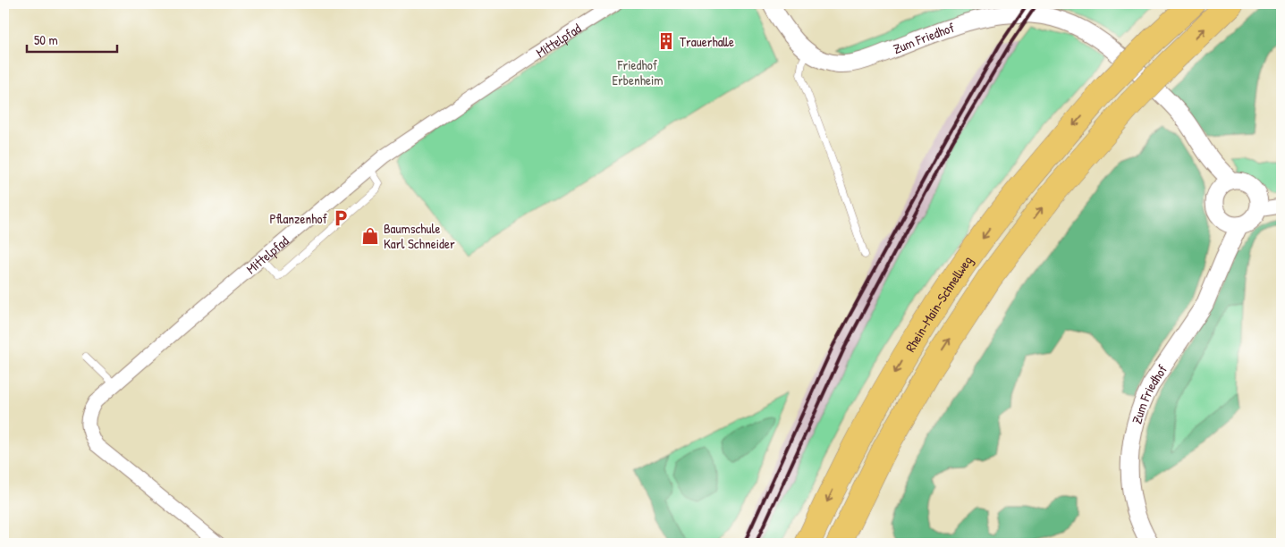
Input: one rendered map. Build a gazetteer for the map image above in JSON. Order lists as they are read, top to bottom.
{
  "streets": {
    "highway": ["Rhein-Main-Schnellweg"],
    "street": ["Zum Friedhof", "Mittelpfad"]
  },
  "parks": ["Friedhof Erbenheim"],
  "places": {
    "building": ["Trauerhalle"],
    "parking": ["Pflanzenhof"],
    "shop": ["Baumschule Karl Schneider"]
  },
  "scale_bar": "50 m"
}
